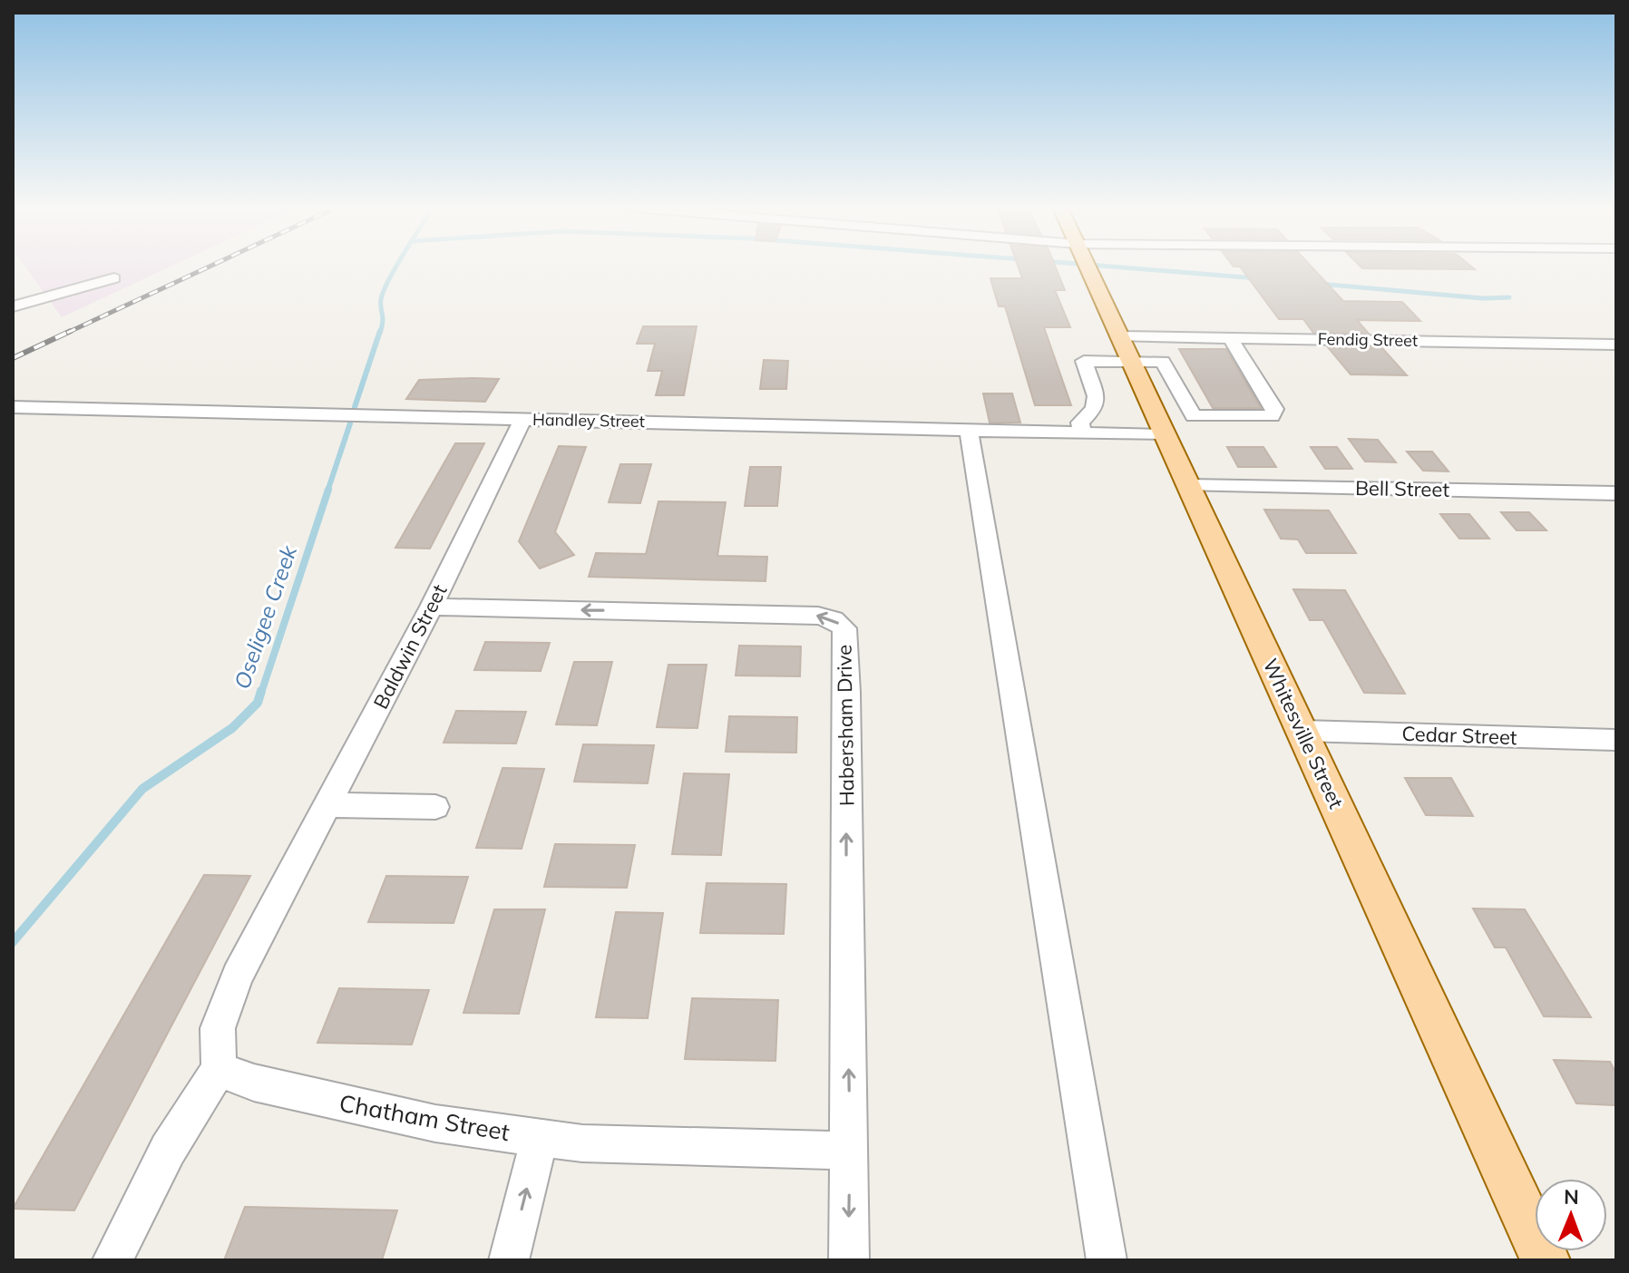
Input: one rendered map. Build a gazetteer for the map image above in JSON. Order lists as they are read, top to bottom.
{
  "streets": {
    "main road": ["Whitesville Street"],
    "street": [
      "Fendig Street",
      "Handley Street",
      "Bell Street",
      "Baldwin Street",
      "Habersham Drive",
      "Cedar Street",
      "Chatham Street"
    ]
  },
  "crossings": [
    ["Fendig Street", "Whitesville Street"],
    ["Handley Street", "Baldwin Street"],
    ["Handley Street", "Whitesville Street"],
    ["Bell Street", "Whitesville Street"],
    ["Baldwin Street", "Habersham Drive"],
    ["Baldwin Street", "Chatham Street"],
    ["Habersham Drive", "Chatham Street"],
    ["Whitesville Street", "Cedar Street"]
  ],
  "water": ["Oseligee Creek"],
  "north": "top"
}
